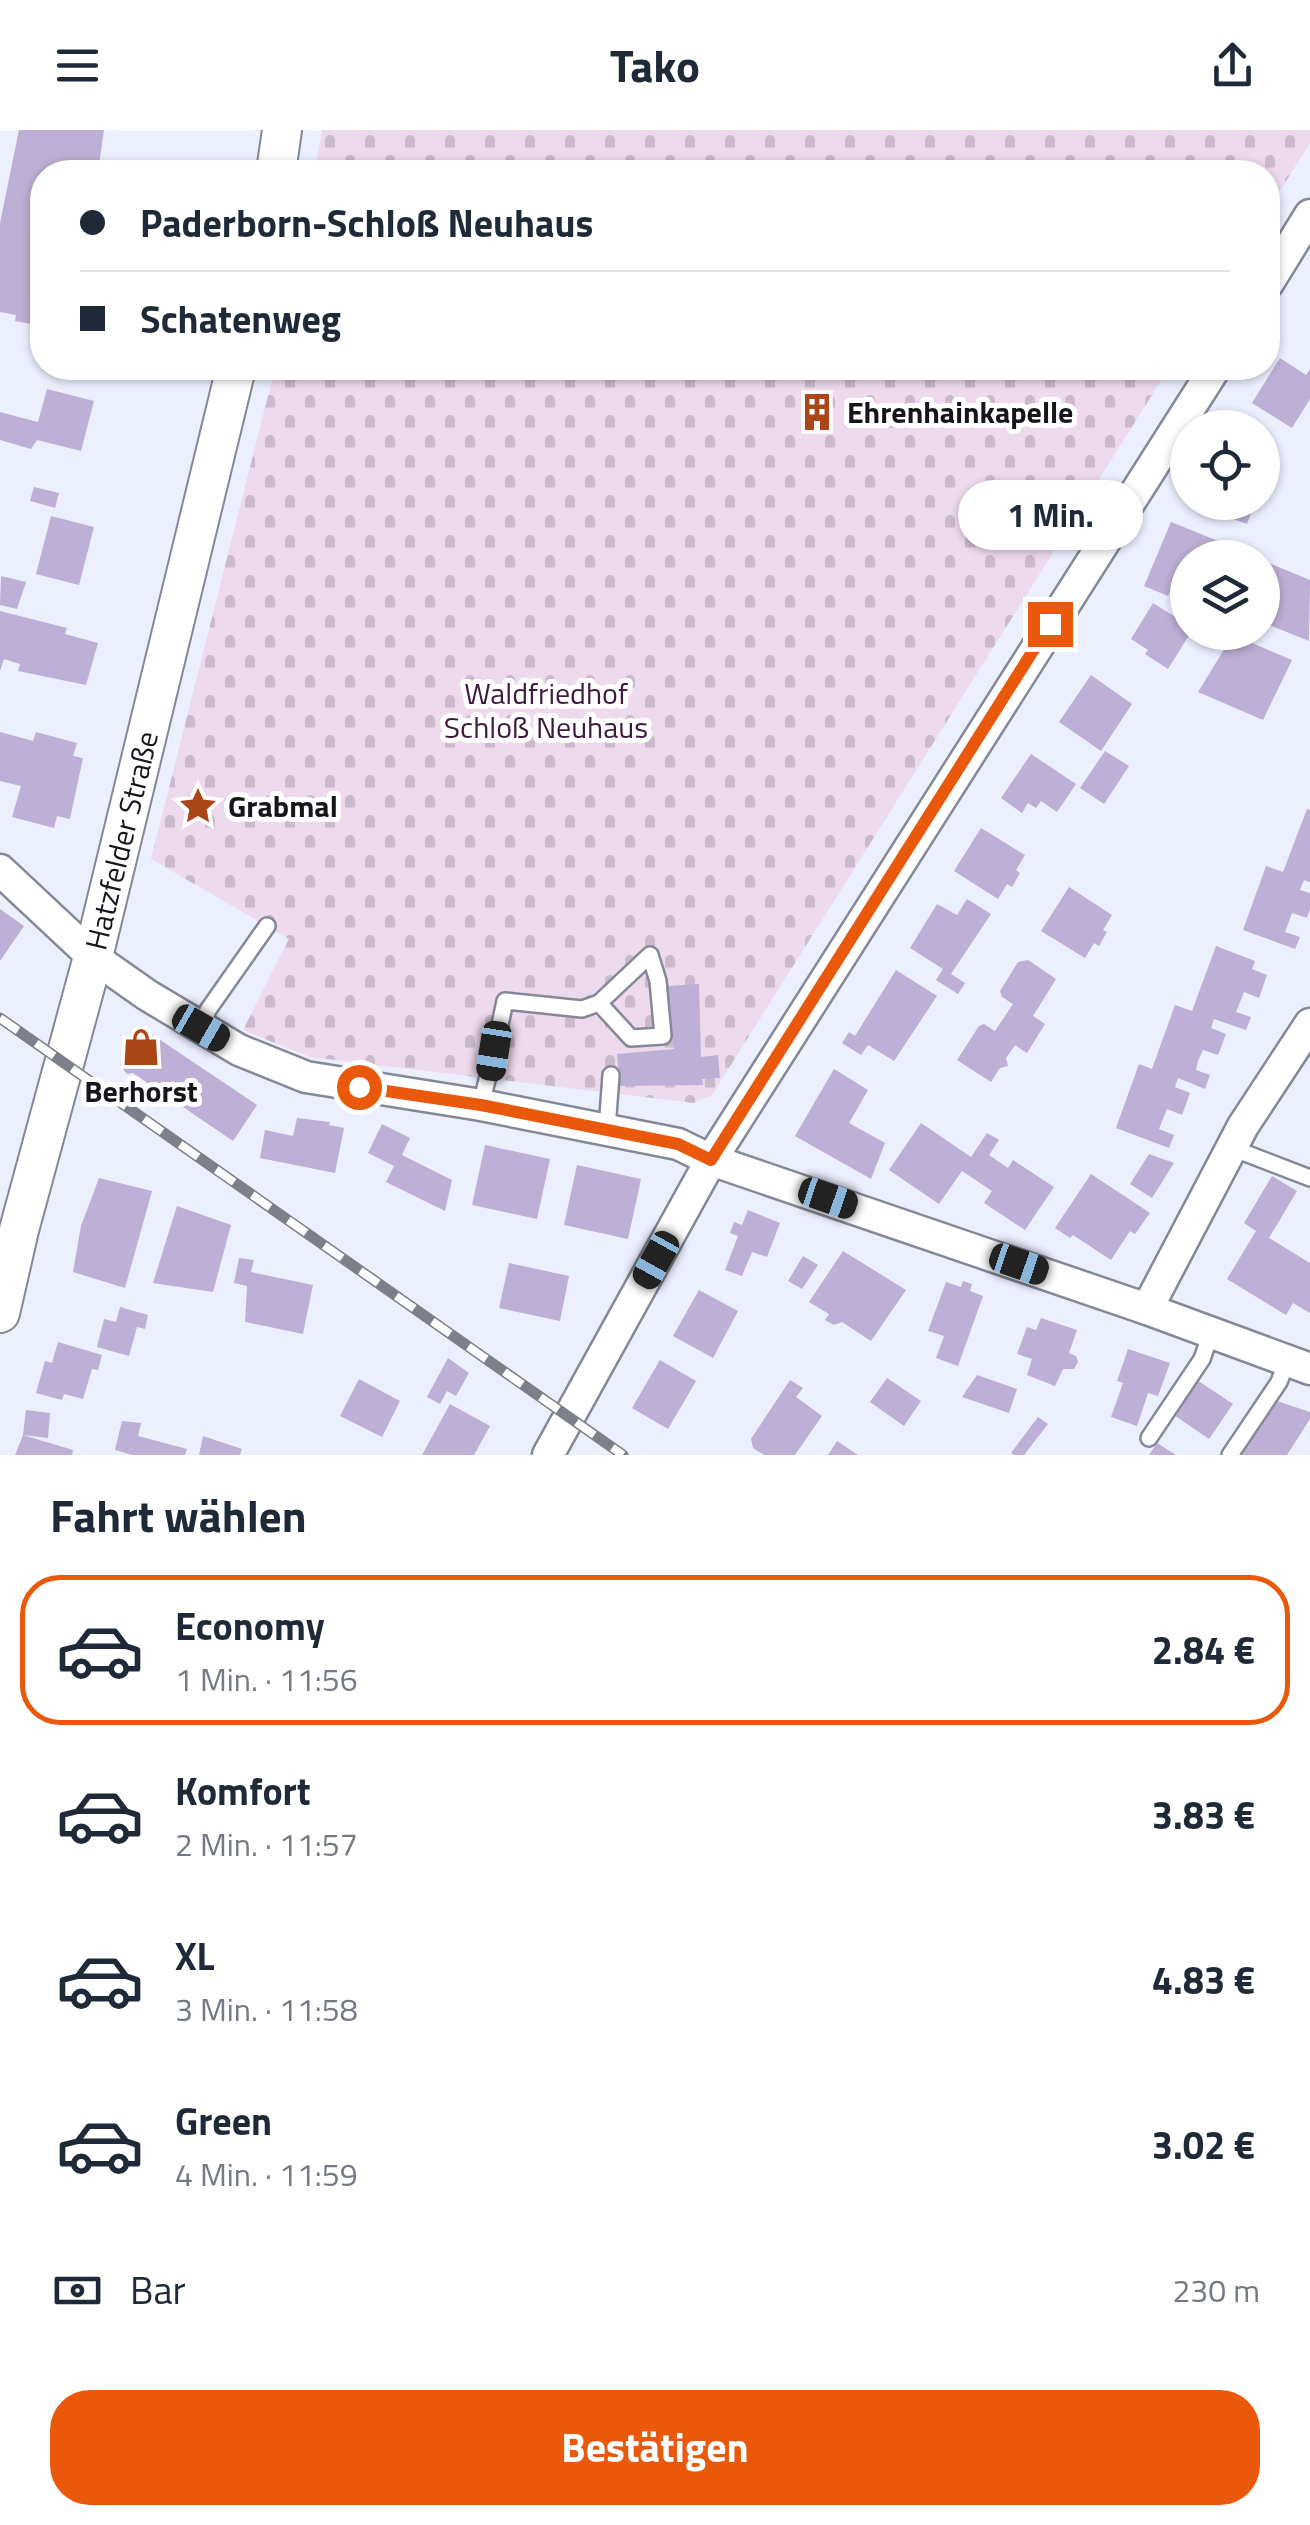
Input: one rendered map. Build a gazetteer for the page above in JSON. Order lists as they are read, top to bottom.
{
  "streets": {
    "street": ["Hatzfelder Straße"]
  },
  "parks": ["Waldfriedhof Schloß Neuhaus"],
  "places": {
    "building": ["Ehrenhainkapelle"],
    "place": ["Grabmal"],
    "shop": ["Berhorst"]
  },
  "page": {
    "header": "Tako",
    "banner": ["Paderborn-Schloß Neuhaus", "Schatenweg"],
    "bubble": "1 Min.",
    "heading": "Fahrt wählen",
    "list": [
      {
        "name": "Economy",
        "note": "1 Min. · 11:56",
        "value": "2.84 €"
      },
      {
        "name": "Komfort",
        "note": "2 Min. · 11:57",
        "value": "3.83 €"
      },
      {
        "name": "XL",
        "note": "3 Min. · 11:58",
        "value": "4.83 €"
      },
      {
        "name": "Green",
        "note": "4 Min. · 11:59",
        "value": "3.02 €"
      }
    ],
    "pay": ["Bar", "230 m"],
    "buttons": "Bestätigen"
  }
}
